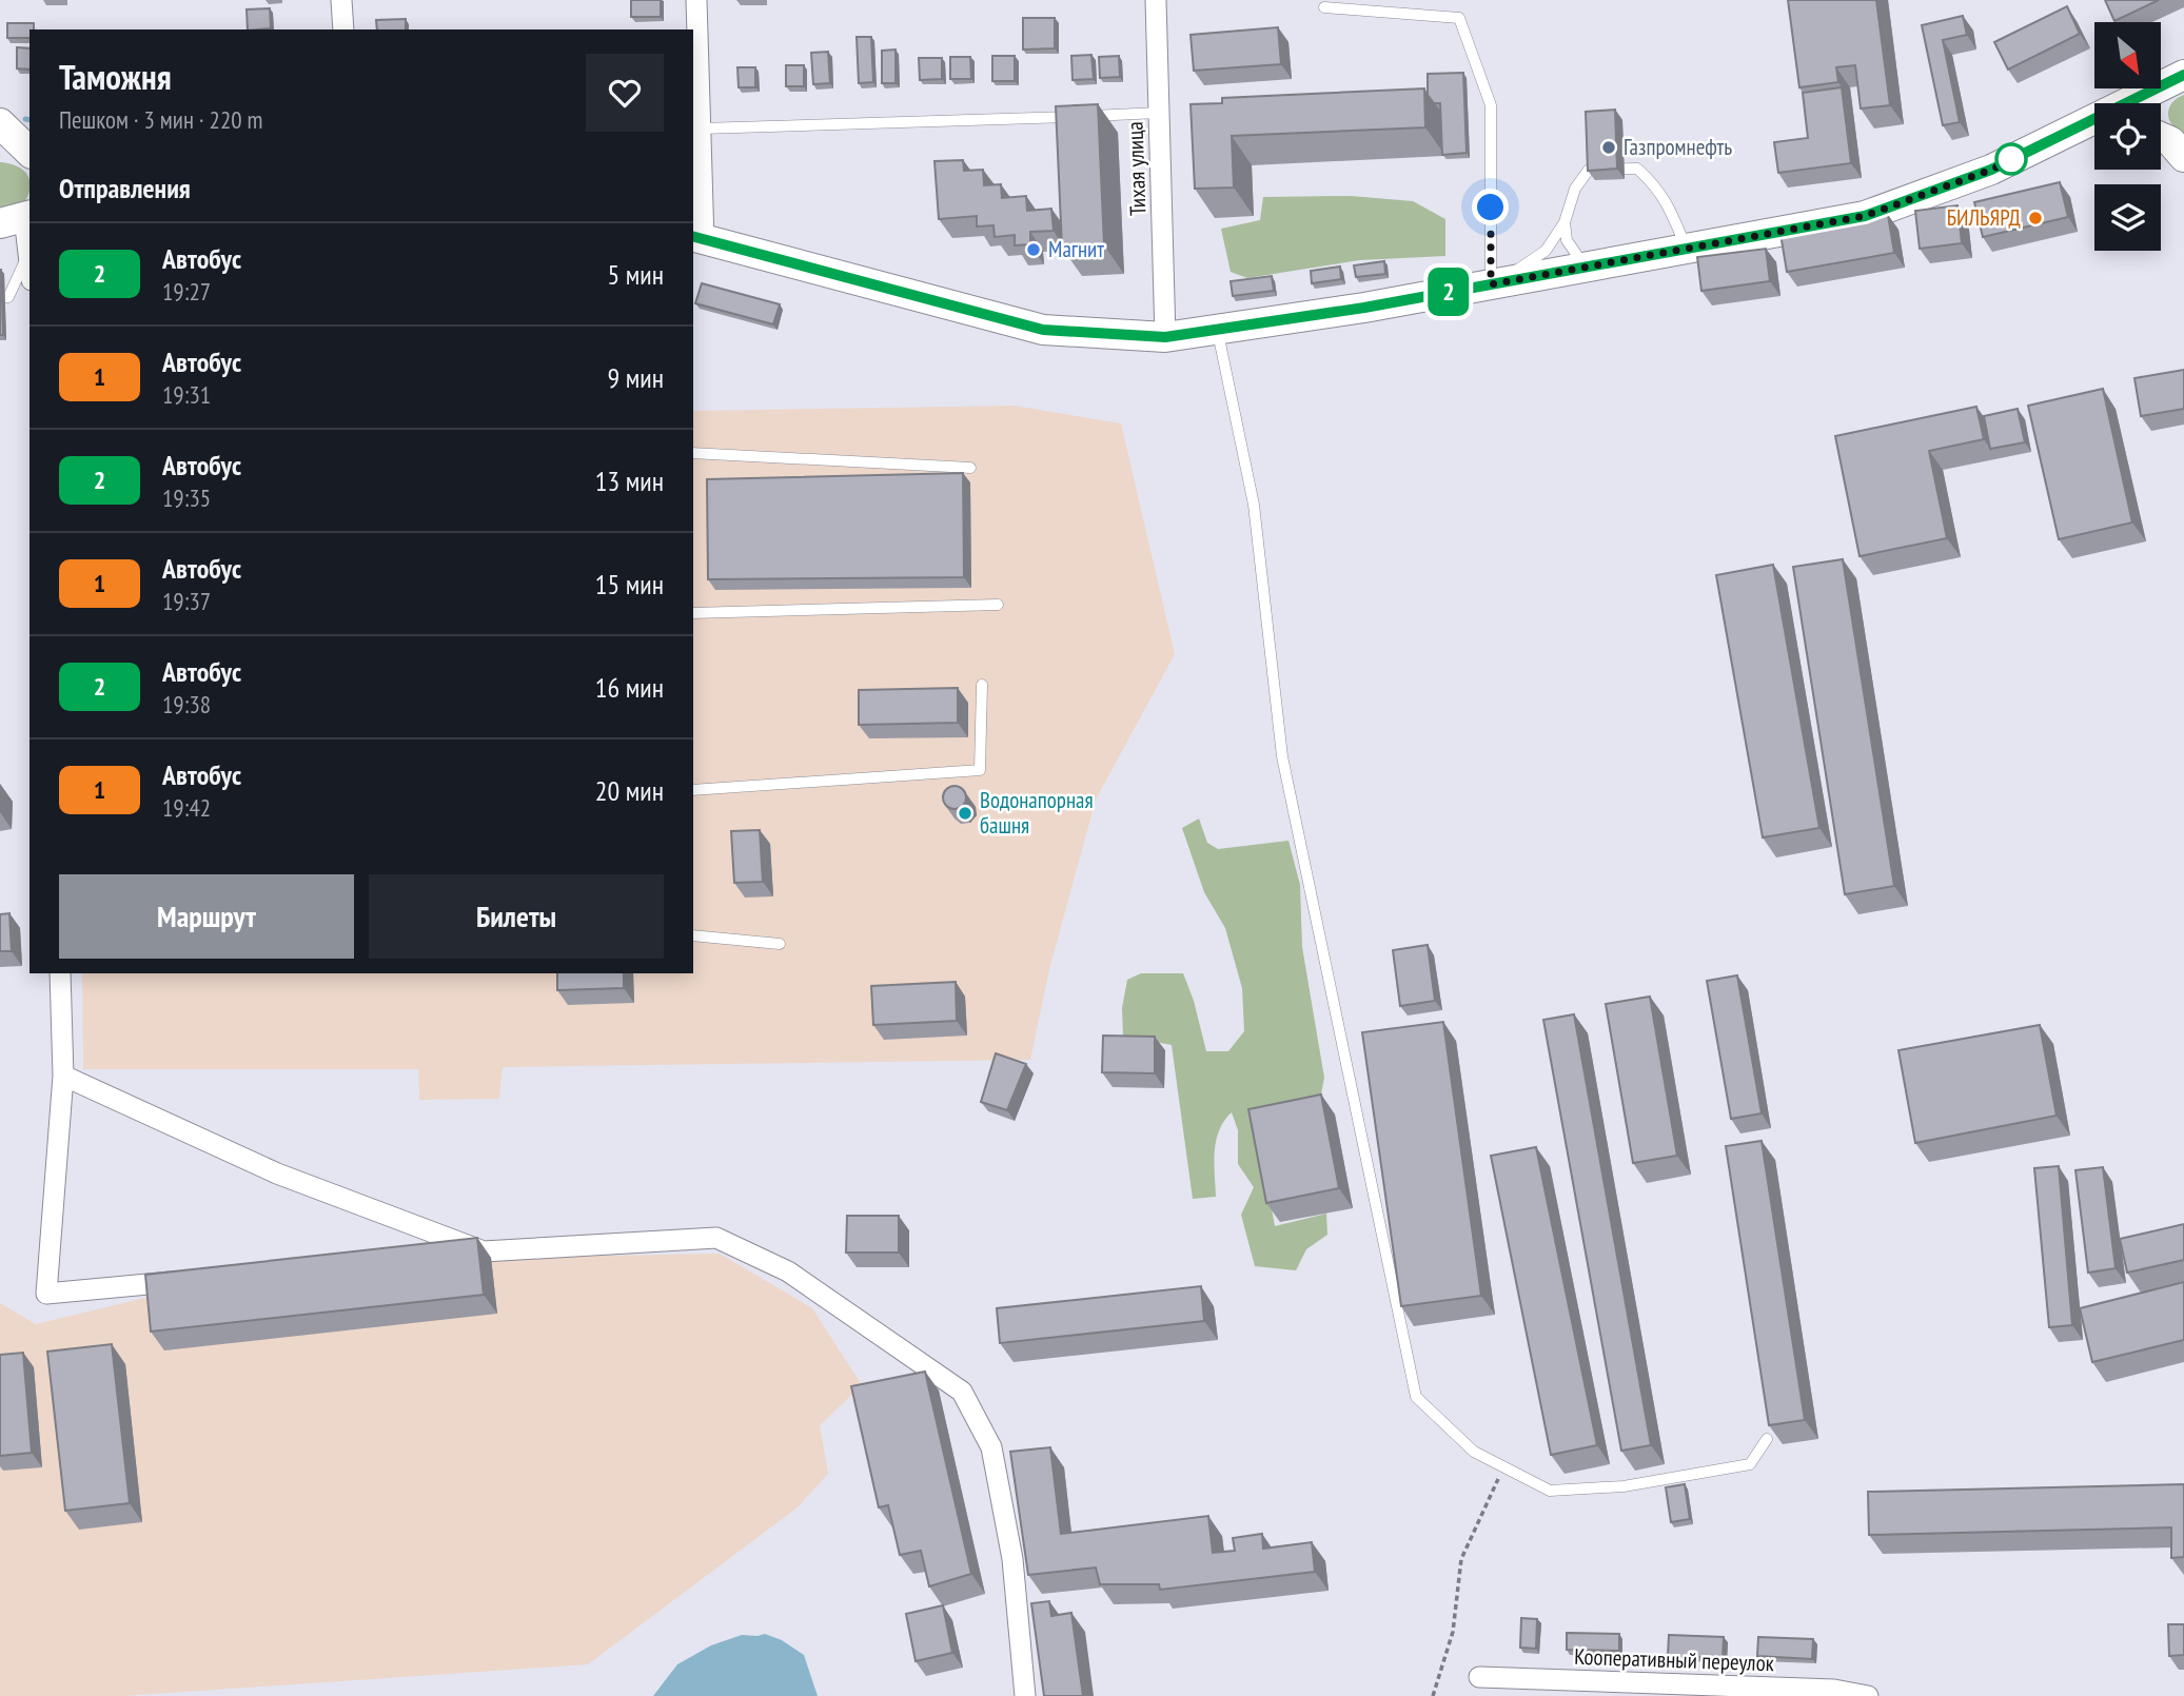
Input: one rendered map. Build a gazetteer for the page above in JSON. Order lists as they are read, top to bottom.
{
  "streets": {
    "street": ["Тихая улица", "Кооперативный переулок"]
  },
  "places": [
    "Газпромнефть",
    "БИЛЬЯРД",
    "Магнит",
    "Водонапорная башня"
  ],
  "lines": ["bus line 2"],
  "north": "bottom right",
  "page": {
    "on_map": "2",
    "heading": [
      ["Таможня", "Пешком · 3 мин · 220 m"],
      "Отправления"
    ],
    "list": [
      {
        "mark": "2",
        "name": "Автобус",
        "note": "19:27",
        "value": "5 мин"
      },
      {
        "mark": "1",
        "name": "Автобус",
        "note": "19:31",
        "value": "9 мин"
      },
      {
        "mark": "2",
        "name": "Автобус",
        "note": "19:35",
        "value": "13 мин"
      },
      {
        "mark": "1",
        "name": "Автобус",
        "note": "19:37",
        "value": "15 мин"
      },
      {
        "mark": "2",
        "name": "Автобус",
        "note": "19:38",
        "value": "16 мин"
      },
      {
        "mark": "1",
        "name": "Автобус",
        "note": "19:42",
        "value": "20 мин"
      }
    ],
    "buttons": ["Маршрут", "Билеты"]
  }
}
